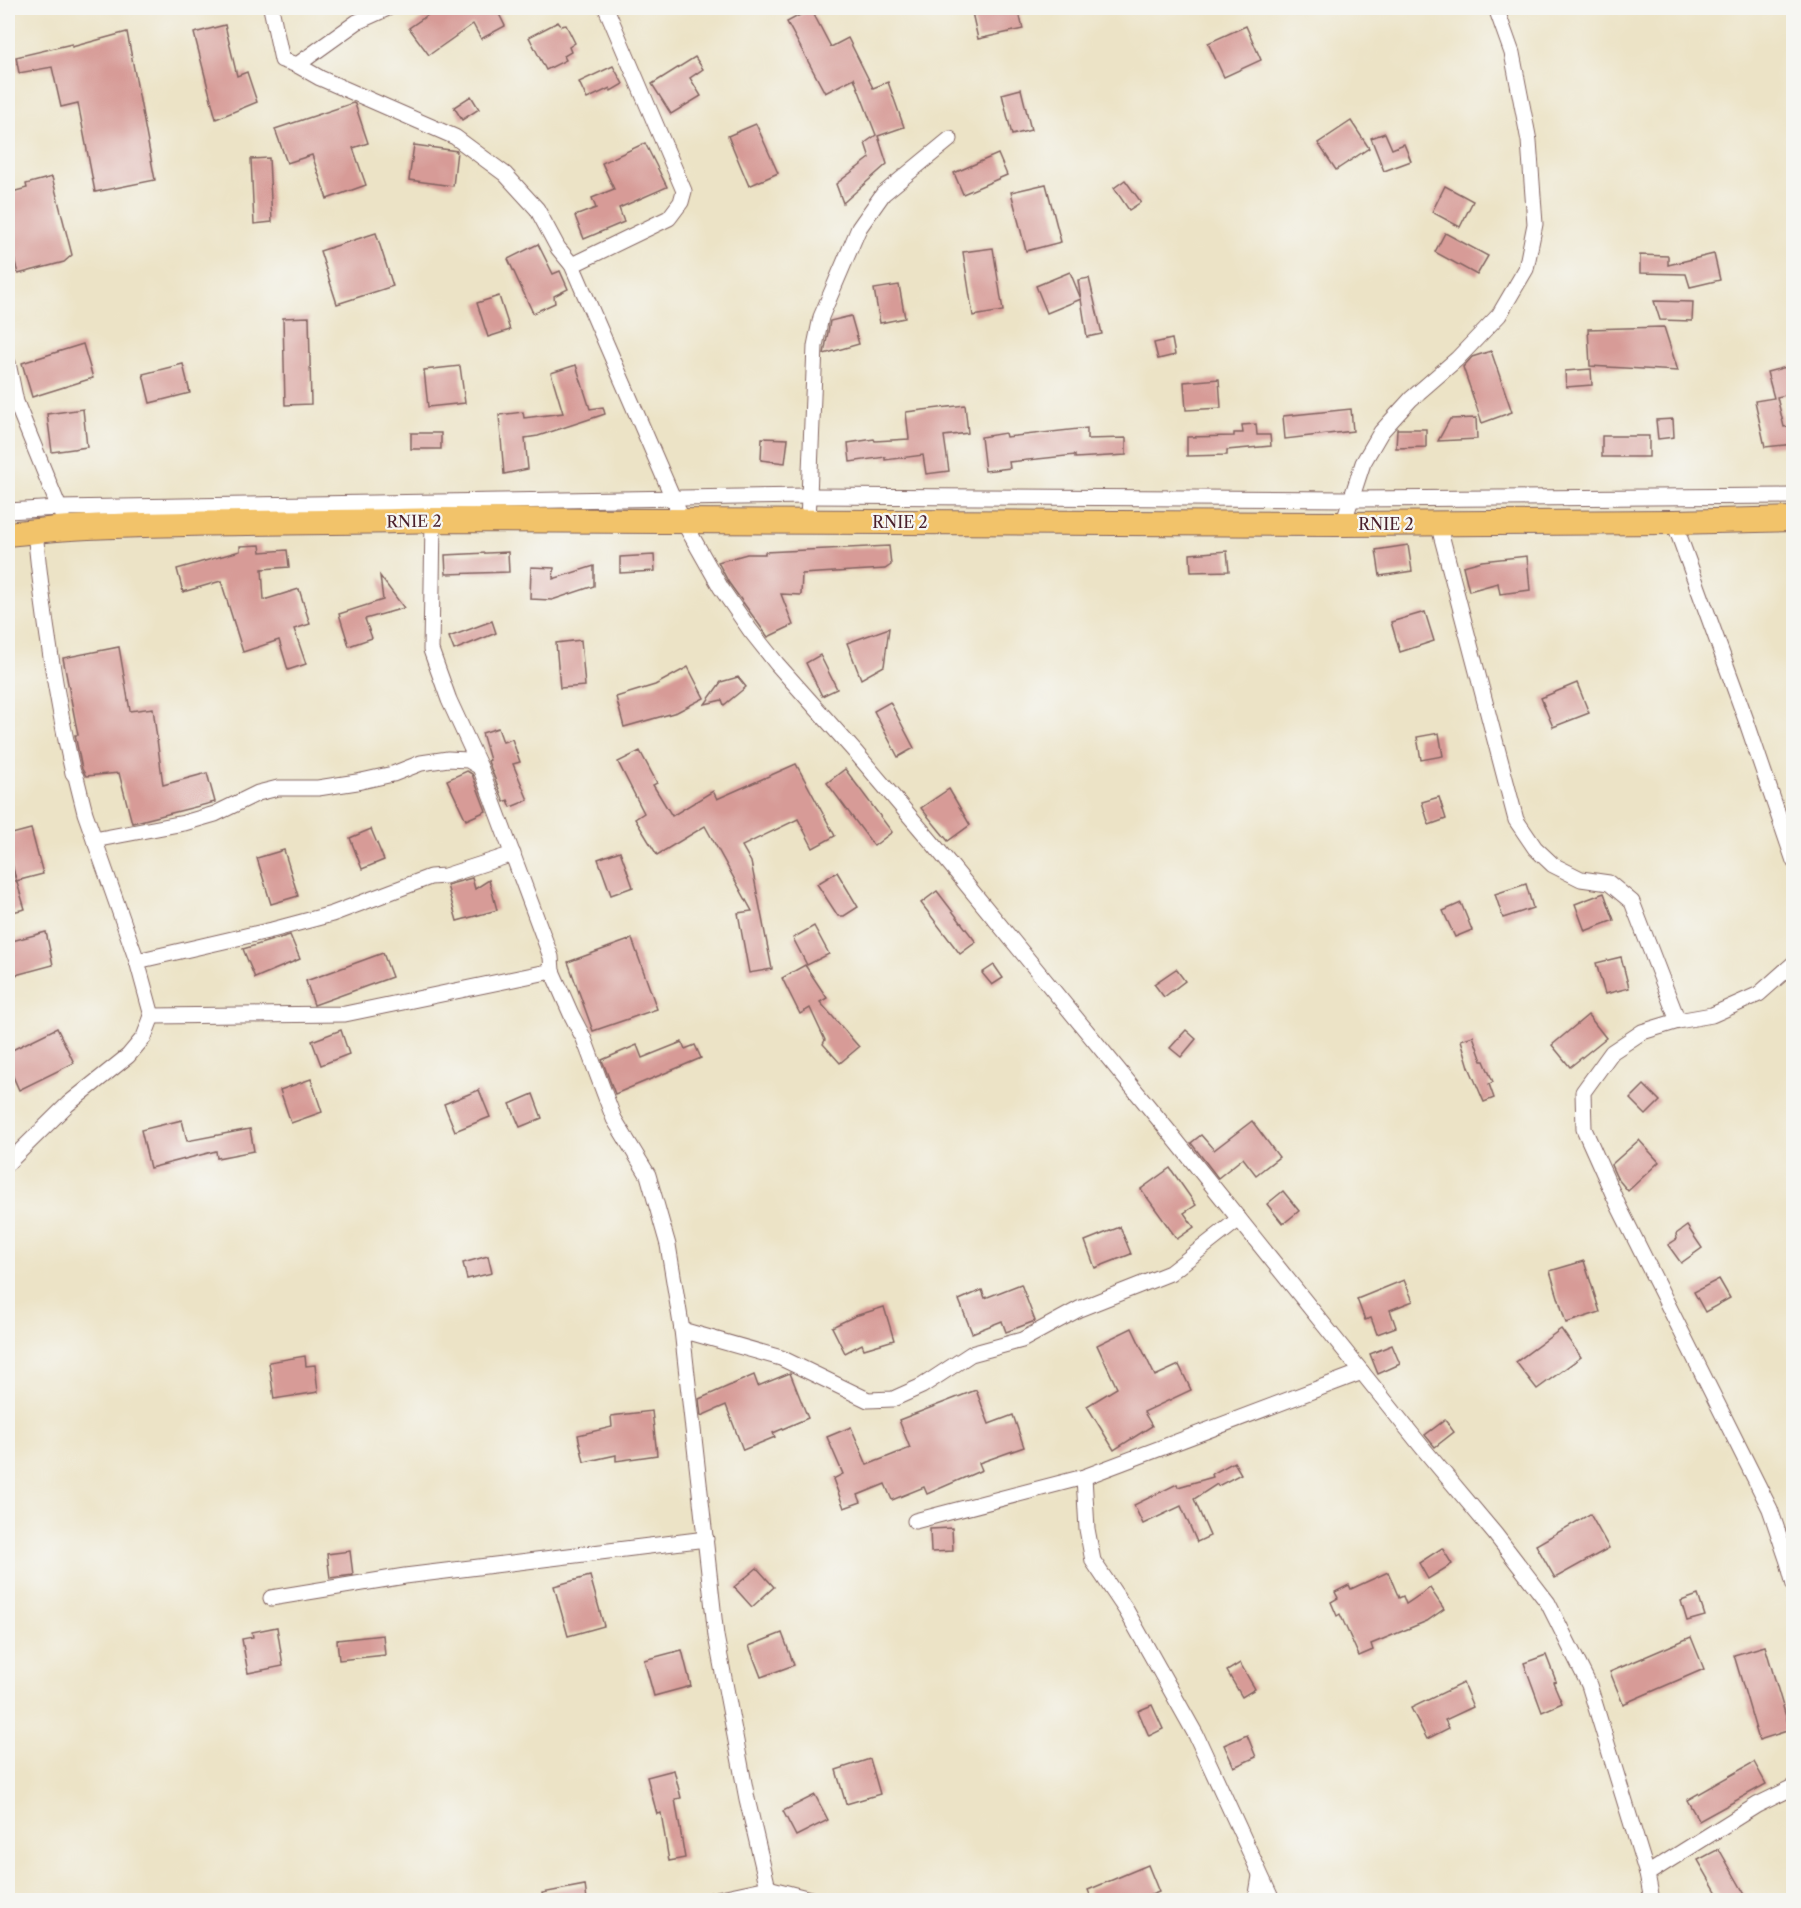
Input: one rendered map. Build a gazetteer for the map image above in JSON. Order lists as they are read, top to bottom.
{
  "streets": {
    "highway": ["RNIE 2"]
  }
}
